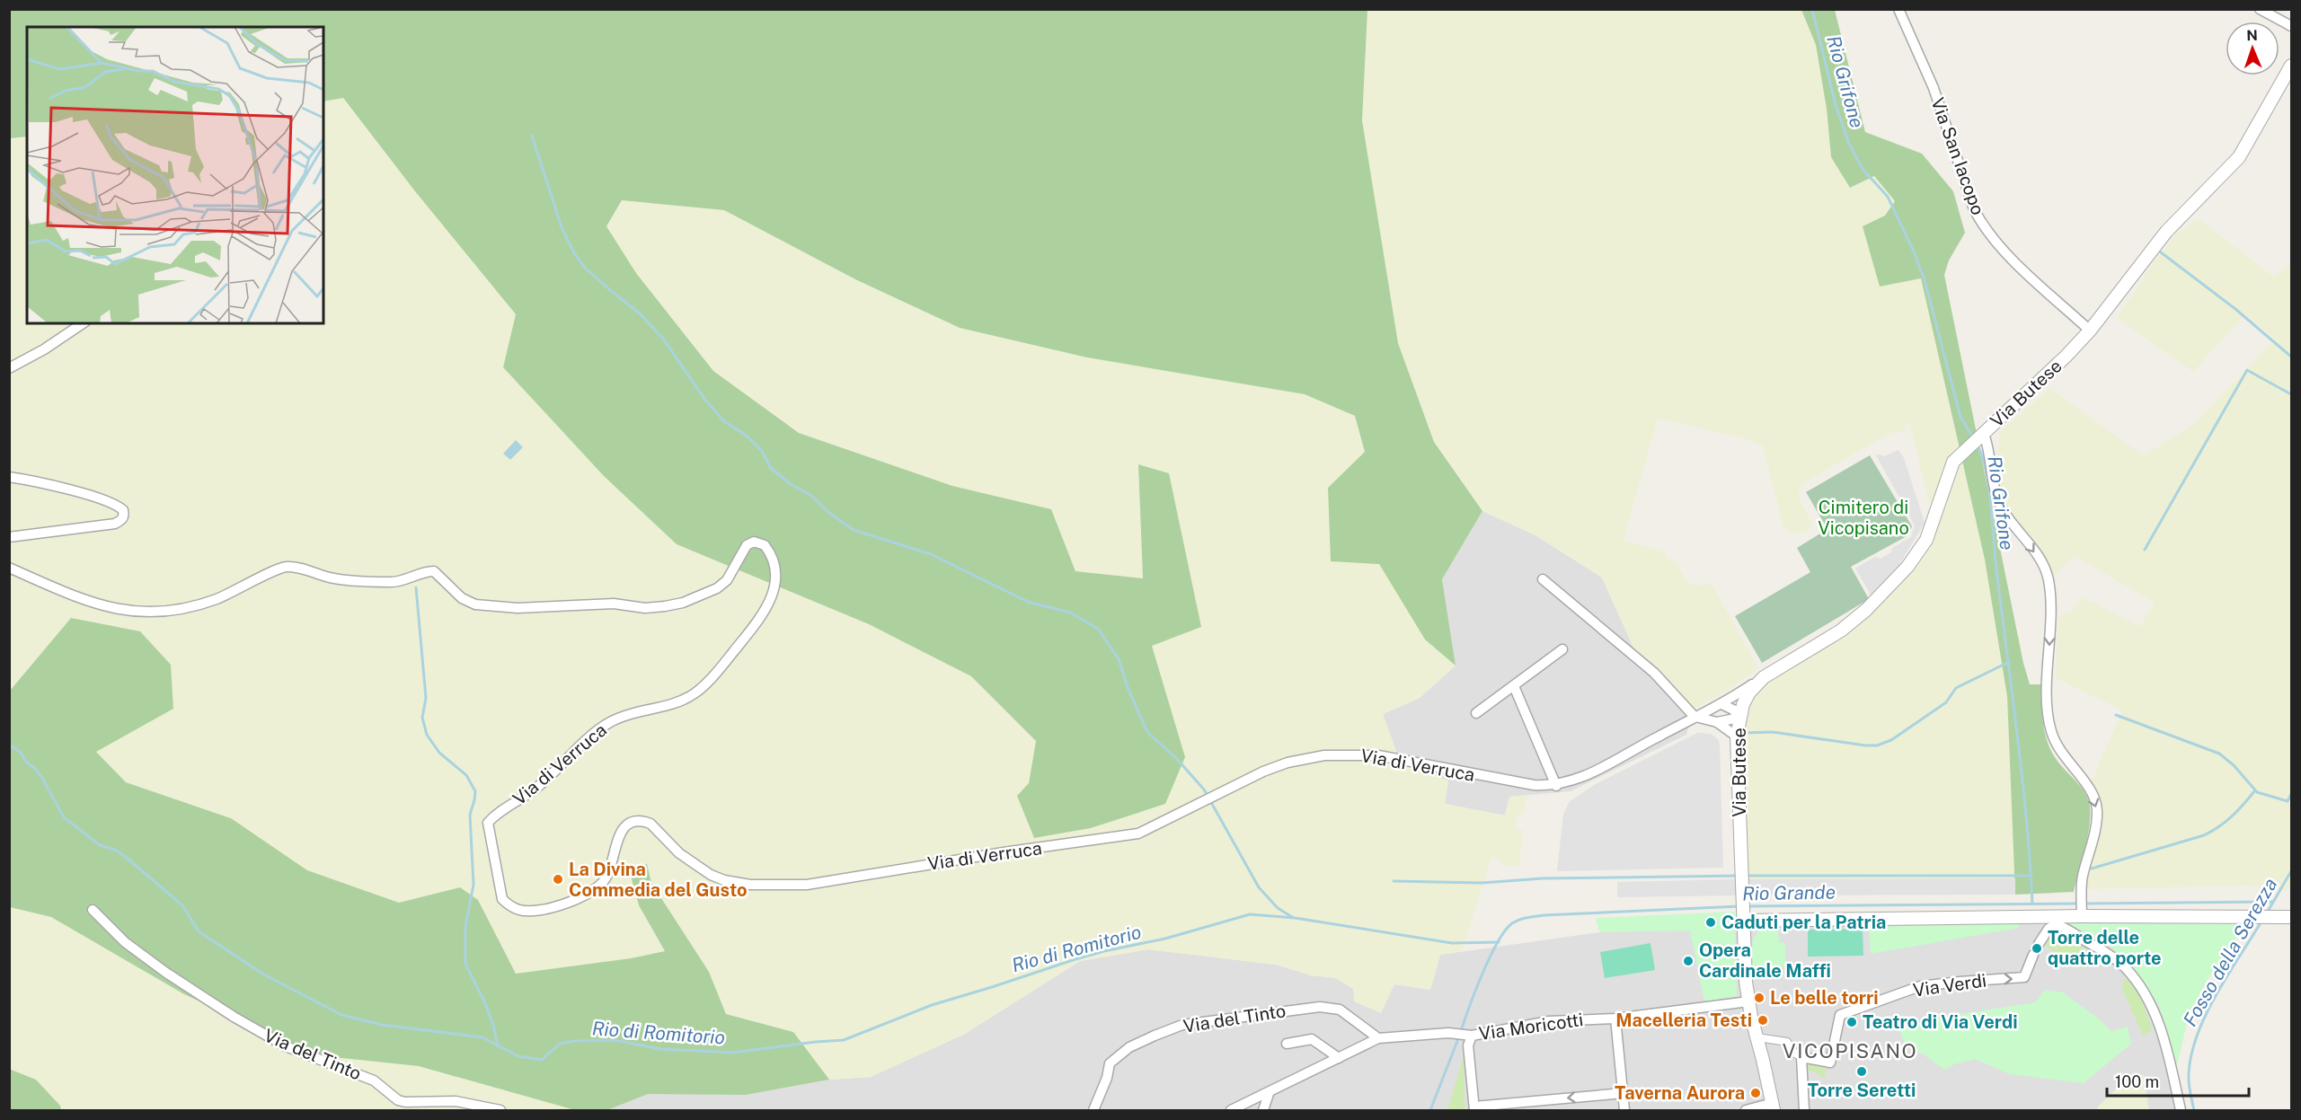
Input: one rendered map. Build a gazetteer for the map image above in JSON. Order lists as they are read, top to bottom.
{
  "streets": {
    "street": [
      "Via San Iacopo",
      "Via Butese",
      "Via di Verruca",
      "Via Verdi",
      "Via del Tinto",
      "Via Moricotti"
    ]
  },
  "crossings": [
    ["Via San Iacopo", "Via Butese"],
    ["Via Butese", "Via di Verruca"],
    ["Via Butese", "Via Moricotti"],
    ["Via del Tinto", "Via Moricotti"]
  ],
  "districts": ["VICOPISANO"],
  "water": [
    "Rio Grifone",
    "Rio Grande",
    "Rio di Romitorio",
    "Fosso della Serezza"
  ],
  "parks": ["Cimitero di Vicopisano"],
  "places": [
    "La Divina Commedia del Gusto",
    "Caduti per la Patria",
    "Torre delle quattro porte",
    "Opera Cardinale Maffi",
    "Le belle torri",
    "Macelleria Testi",
    "Teatro di Via Verdi",
    "Torre Seretti",
    "Taverna Aurora"
  ],
  "scale_bar": "100 m",
  "north": "top"
}
